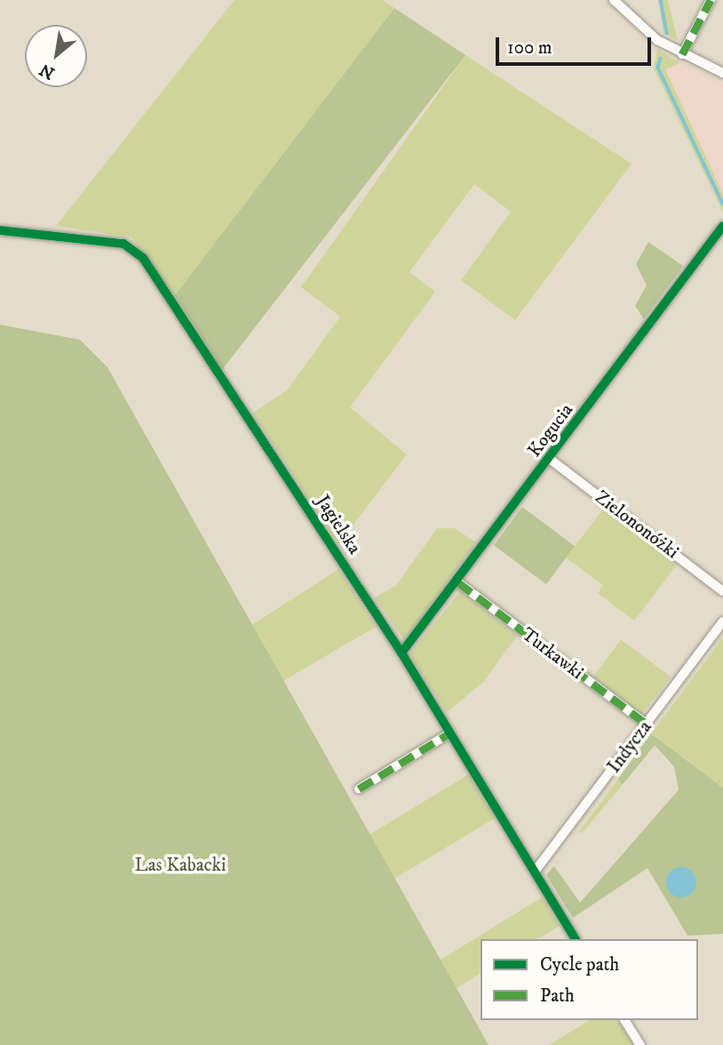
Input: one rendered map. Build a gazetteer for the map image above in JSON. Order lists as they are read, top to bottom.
{
  "streets": {
    "street": [
      "Kogucia",
      "Jagielska",
      "Zielononóżki",
      "Turkawki",
      "Indycza"
    ]
  },
  "crossings": [
    ["Kogucia", "Jagielska"],
    ["Kogucia", "Zielononóżki"],
    ["Kogucia", "Turkawki"],
    ["Jagielska", "Indycza"],
    ["Turkawki", "Indycza"]
  ],
  "parks": ["Las Kabacki"],
  "legend": ["Cycle path", "Path"],
  "scale_bar": "100 m",
  "north": "bottom left"
}
